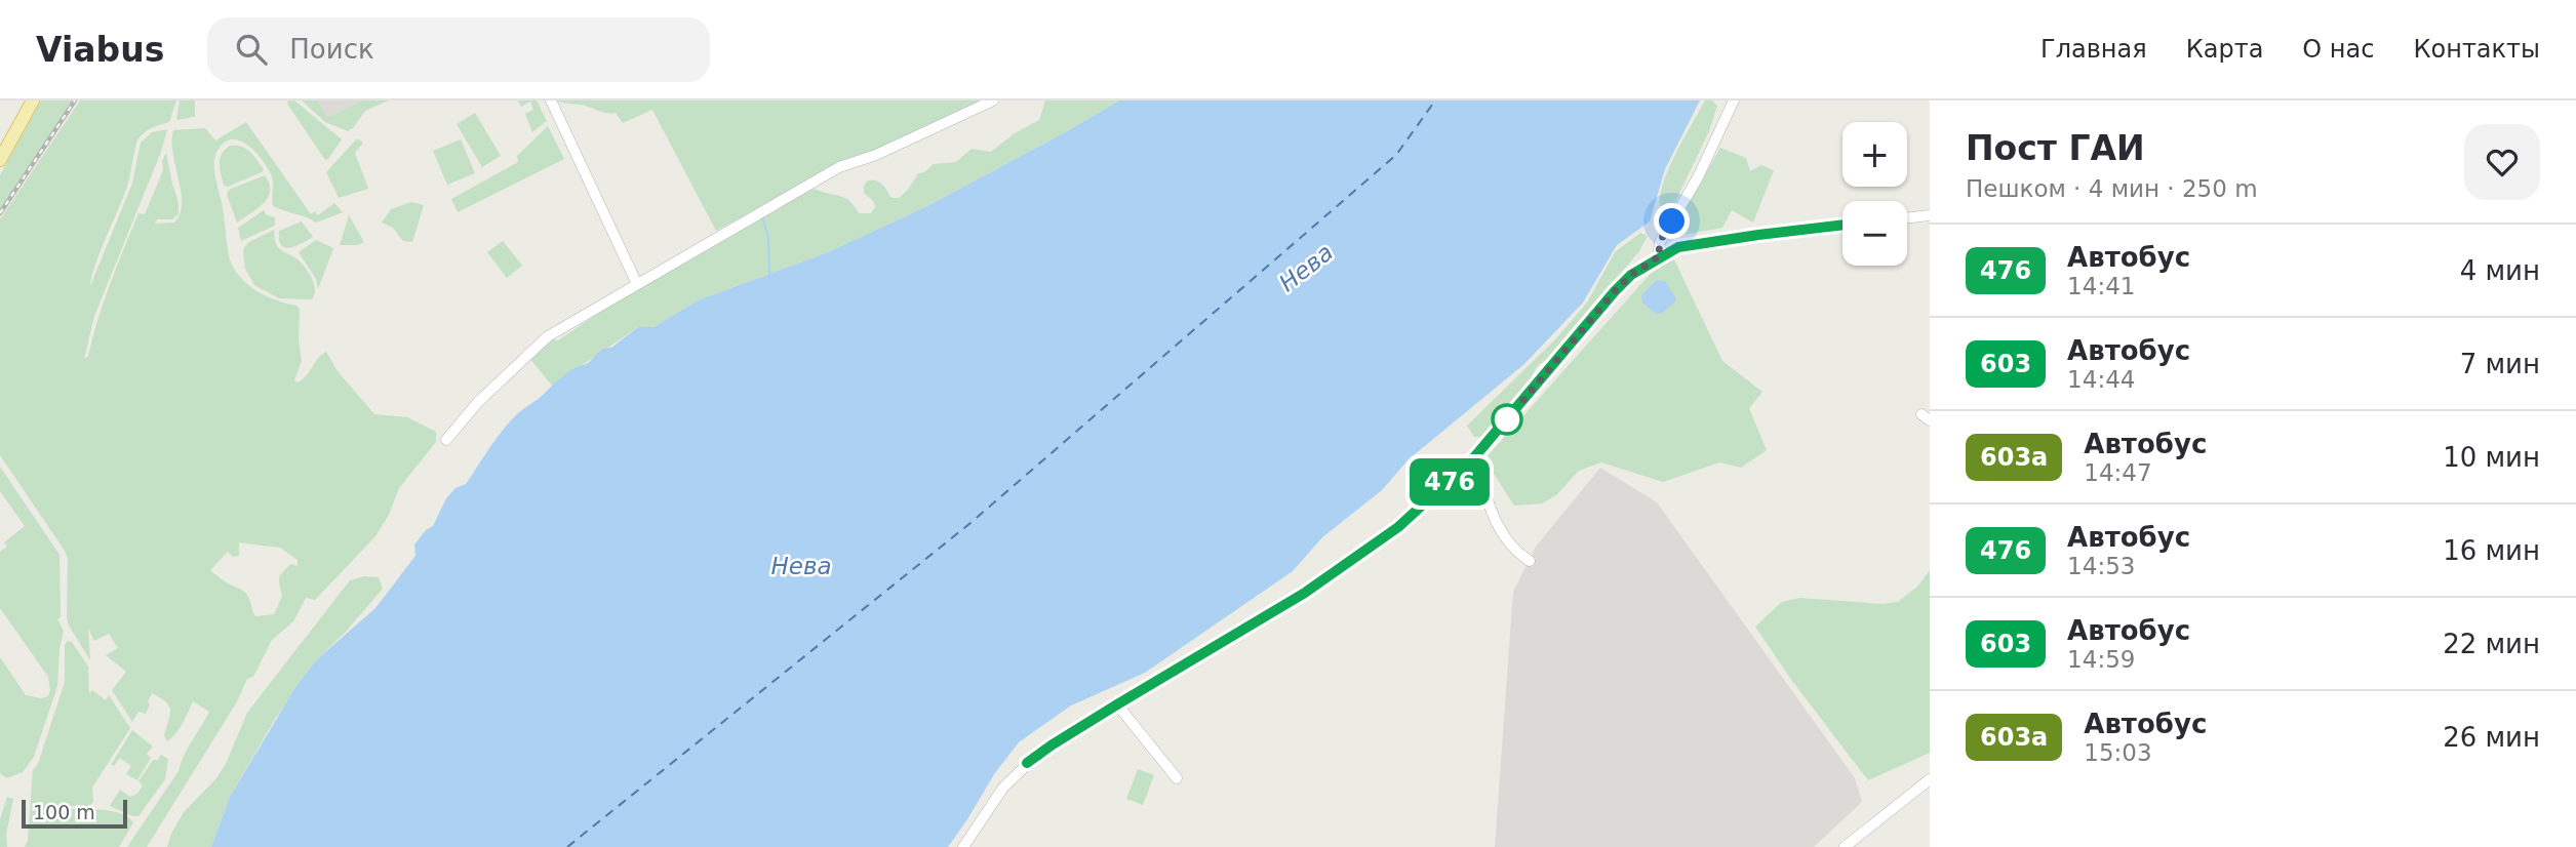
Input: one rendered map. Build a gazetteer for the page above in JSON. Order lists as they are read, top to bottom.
{
  "water": ["Нева"],
  "lines": ["bus line 476"],
  "scale_bar": "100 m",
  "page": {
    "header": "Viabus",
    "search": "Поиск",
    "nav": [
      "Главная",
      "Карта",
      "О нас",
      "Контакты"
    ],
    "on_map": "476",
    "heading": ["Пост ГАИ", "Пешком · 4 мин · 250 m"],
    "map_buttons": ["+", "−"],
    "list": [
      {
        "mark": "476",
        "name": "Автобус",
        "note": "14:41",
        "value": "4 мин"
      },
      {
        "mark": "603",
        "name": "Автобус",
        "note": "14:44",
        "value": "7 мин"
      },
      {
        "mark": "603а",
        "name": "Автобус",
        "note": "14:47",
        "value": "10 мин"
      },
      {
        "mark": "476",
        "name": "Автобус",
        "note": "14:53",
        "value": "16 мин"
      },
      {
        "mark": "603",
        "name": "Автобус",
        "note": "14:59",
        "value": "22 мин"
      },
      {
        "mark": "603а",
        "name": "Автобус",
        "note": "15:03",
        "value": "26 мин"
      }
    ],
    "scale": "100 m"
  }
}
